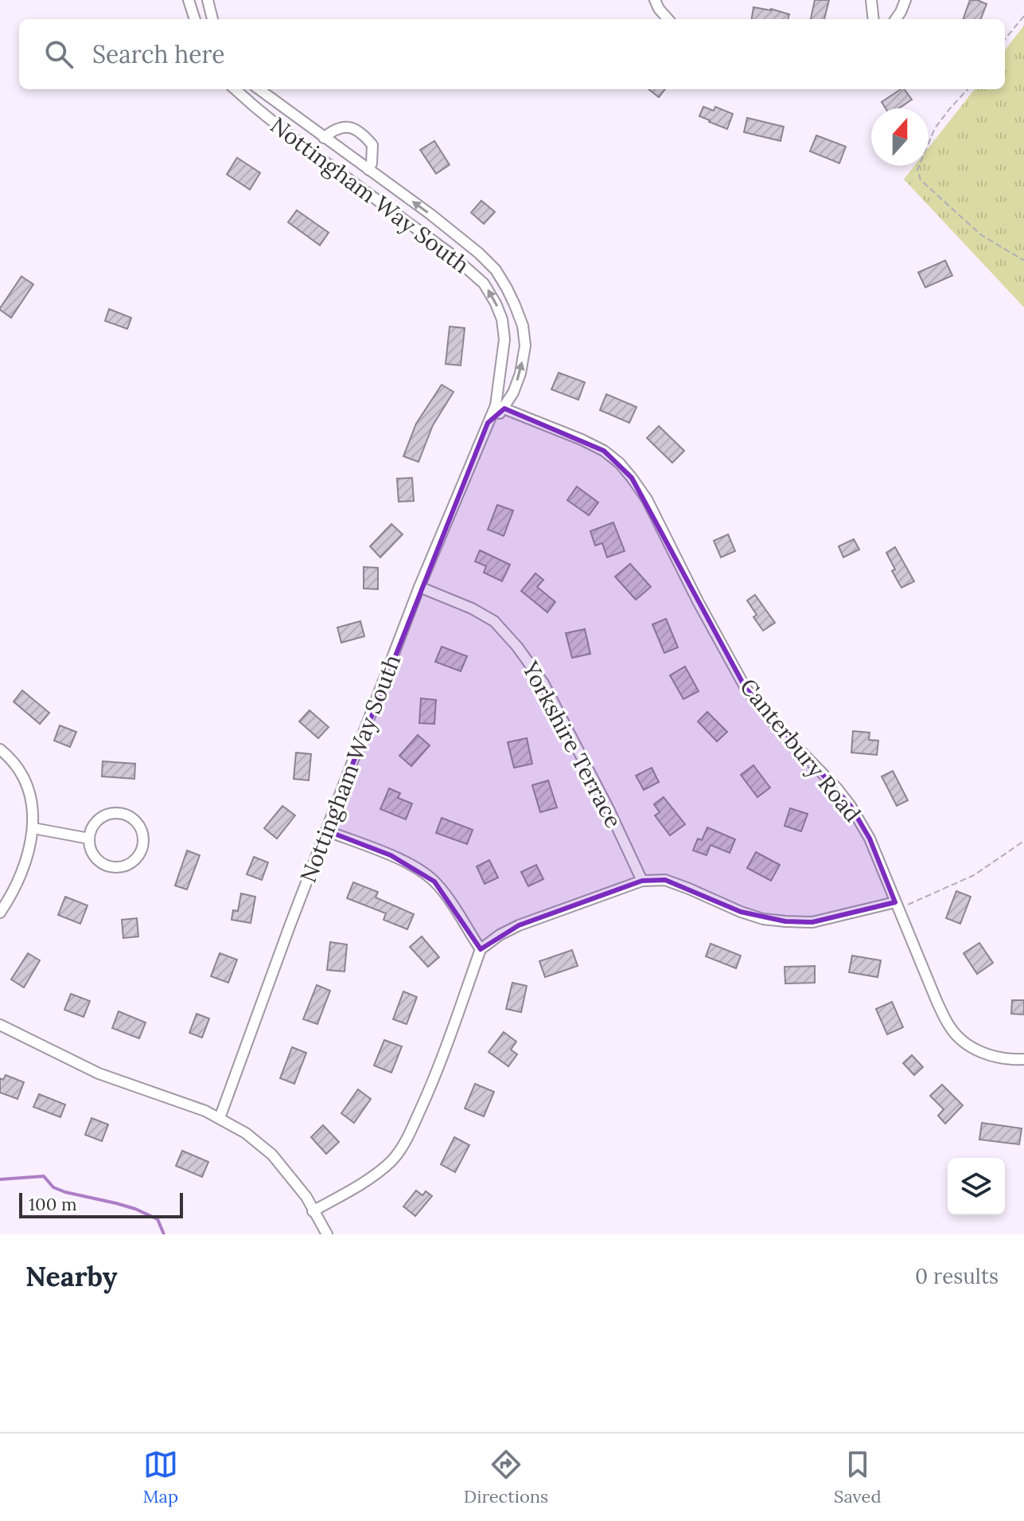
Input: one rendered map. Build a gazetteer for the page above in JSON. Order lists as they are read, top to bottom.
{
  "streets": {
    "street": ["Nottingham Way South", "Yorkshire Terrace", "Canterbury Road"]
  },
  "crossings": [
    ["Nottingham Way South", "Yorkshire Terrace"],
    ["Nottingham Way South", "Canterbury Road"]
  ],
  "one_way": ["Nottingham Way South"],
  "scale_bar": "100 m",
  "north": "top",
  "page": {
    "search": "Search here",
    "scale": "100 m",
    "heading": ["Nearby", "0 results"],
    "nav": ["Map", "Directions", "Saved"]
  }
}
